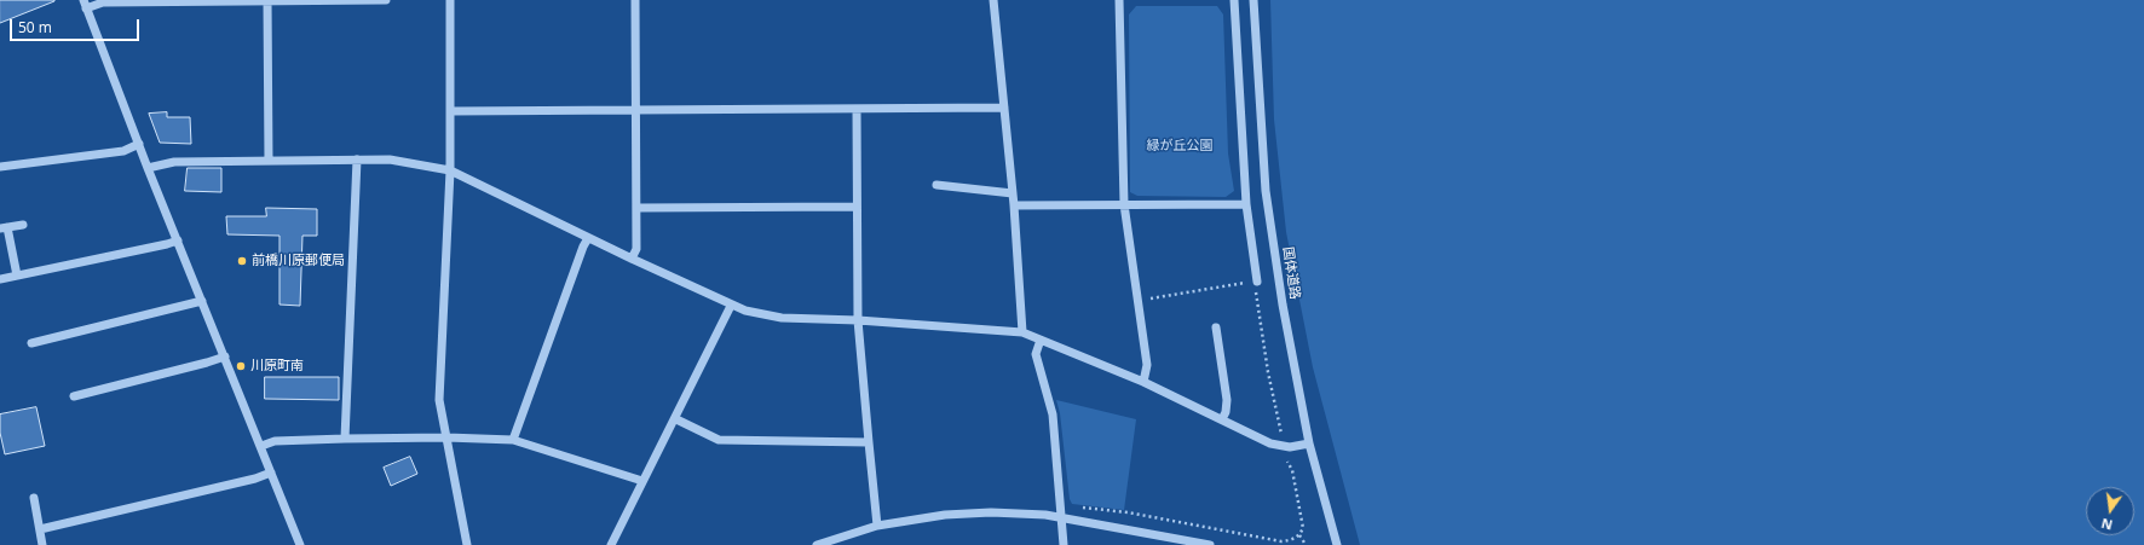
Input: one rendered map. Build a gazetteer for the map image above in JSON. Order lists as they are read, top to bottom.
{
  "streets": {
    "street": ["国体道路"]
  },
  "parks": ["緑が丘公園"],
  "places": ["前橋川原郵便局", "川原町南"],
  "scale_bar": "50 m",
  "north": "bottom"
}
